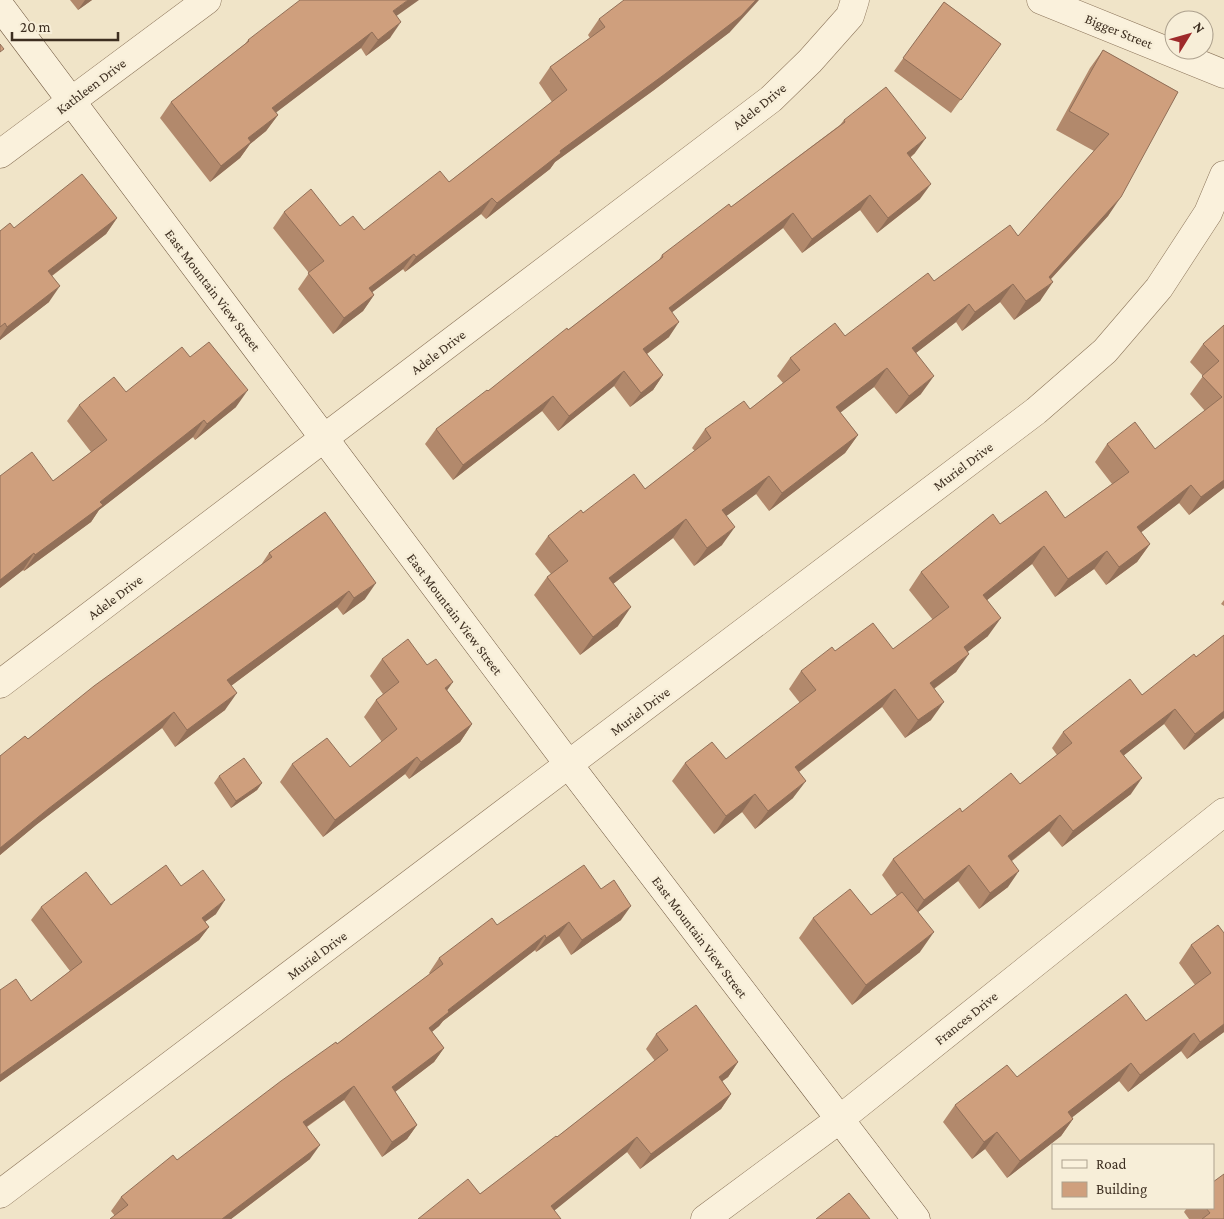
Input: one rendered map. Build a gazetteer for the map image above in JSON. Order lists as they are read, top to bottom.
{
  "streets": {
    "street": [
      "Bigger Street",
      "Kathleen Drive",
      "Adele Drive",
      "East Mountain View Street",
      "Muriel Drive",
      "Frances Drive"
    ]
  },
  "crossings": [
    ["Kathleen Drive", "East Mountain View Street"],
    ["Adele Drive", "East Mountain View Street"],
    ["East Mountain View Street", "Muriel Drive"],
    ["East Mountain View Street", "Frances Drive"]
  ],
  "legend": ["Road", "Building"],
  "scale_bar": "20 m",
  "north": "top right"
}
